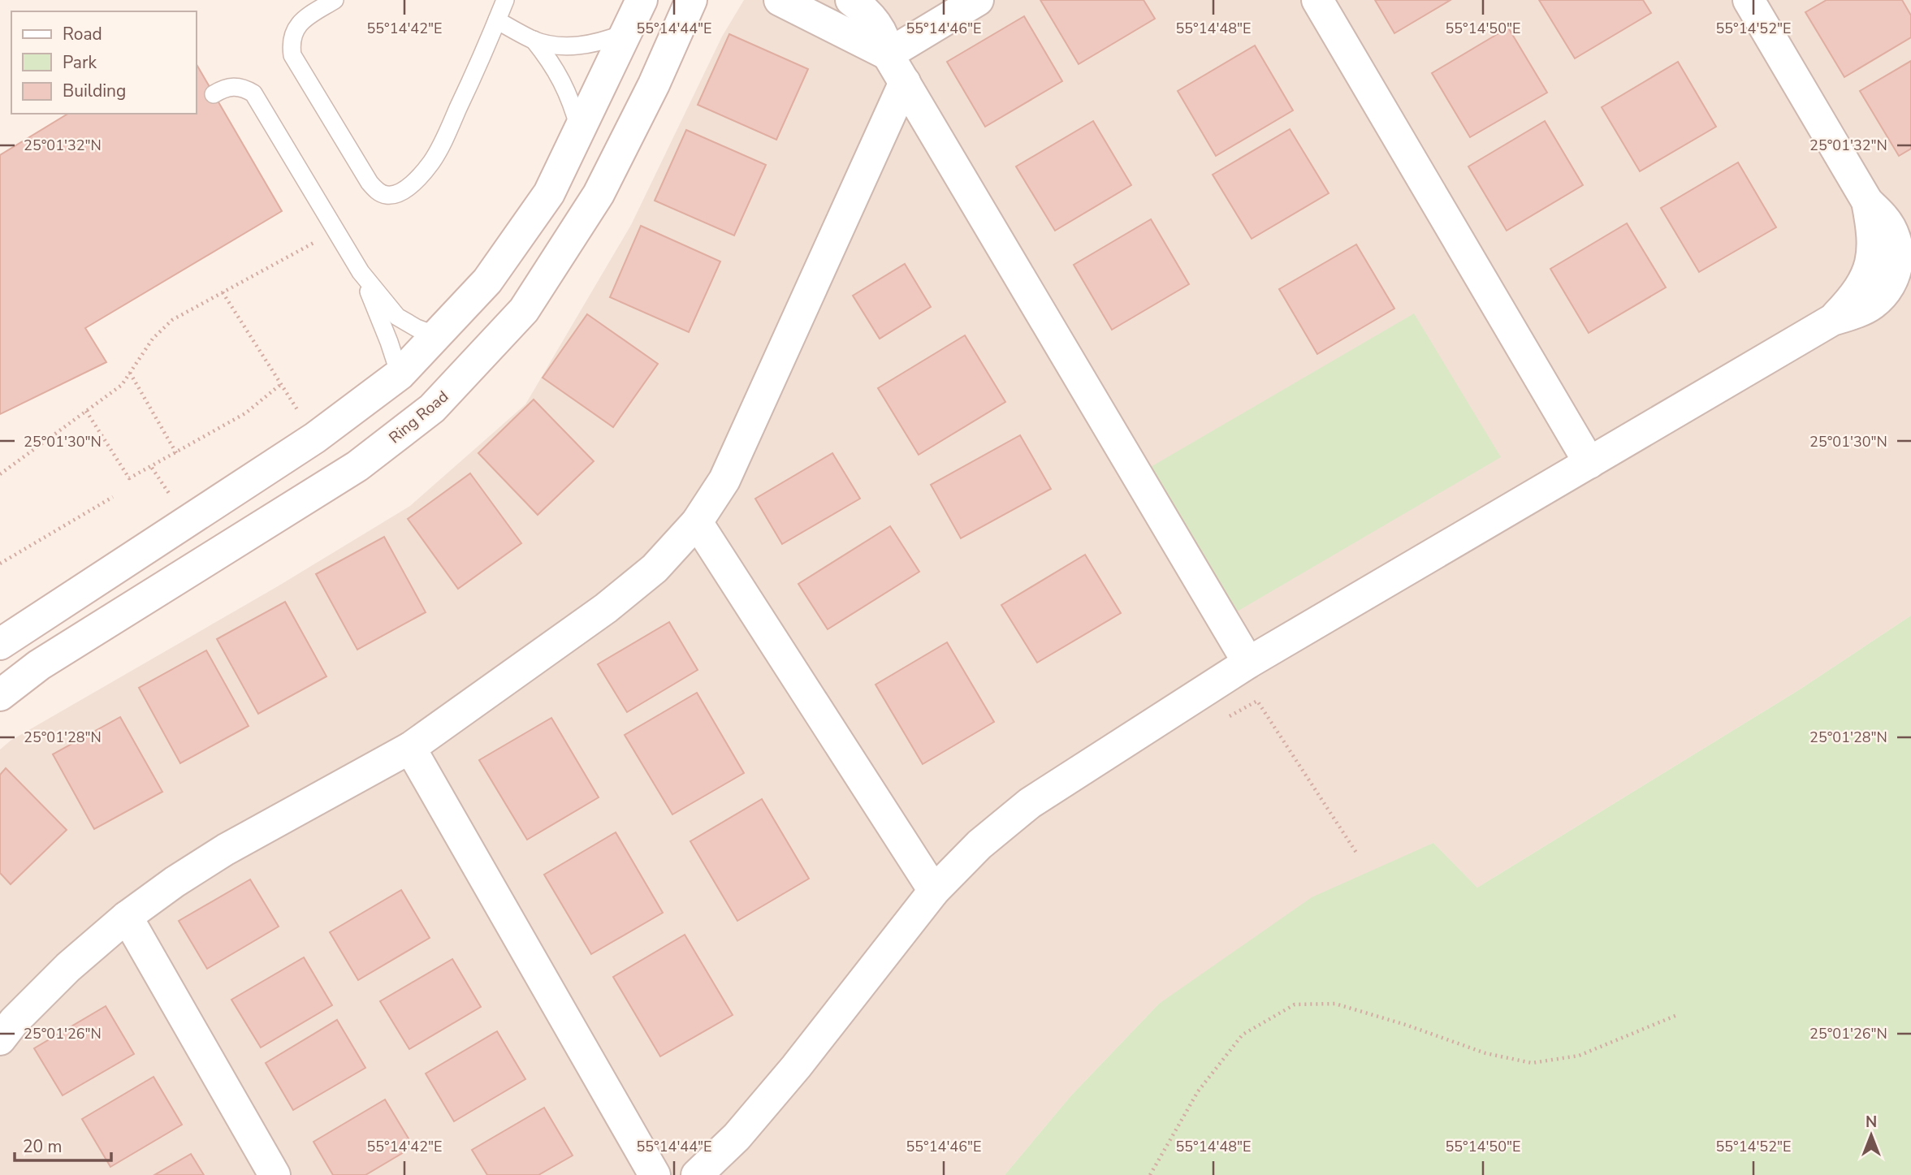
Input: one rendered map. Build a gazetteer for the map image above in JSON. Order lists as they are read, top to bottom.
{
  "streets": {
    "street": ["Ring Road"]
  },
  "legend": ["Road", "Park", "Building"],
  "scale_bar": "20 m",
  "north": "top",
  "coordinates": [
    "55°14'42\"E",
    "55°14'44\"E",
    "55°14'46\"E",
    "55°14'48\"E",
    "55°14'50\"E",
    "55°14'52\"E",
    "25°01'32\"N",
    "25°01'30\"N",
    "25°01'28\"N",
    "25°01'26\"N"
  ]
}
